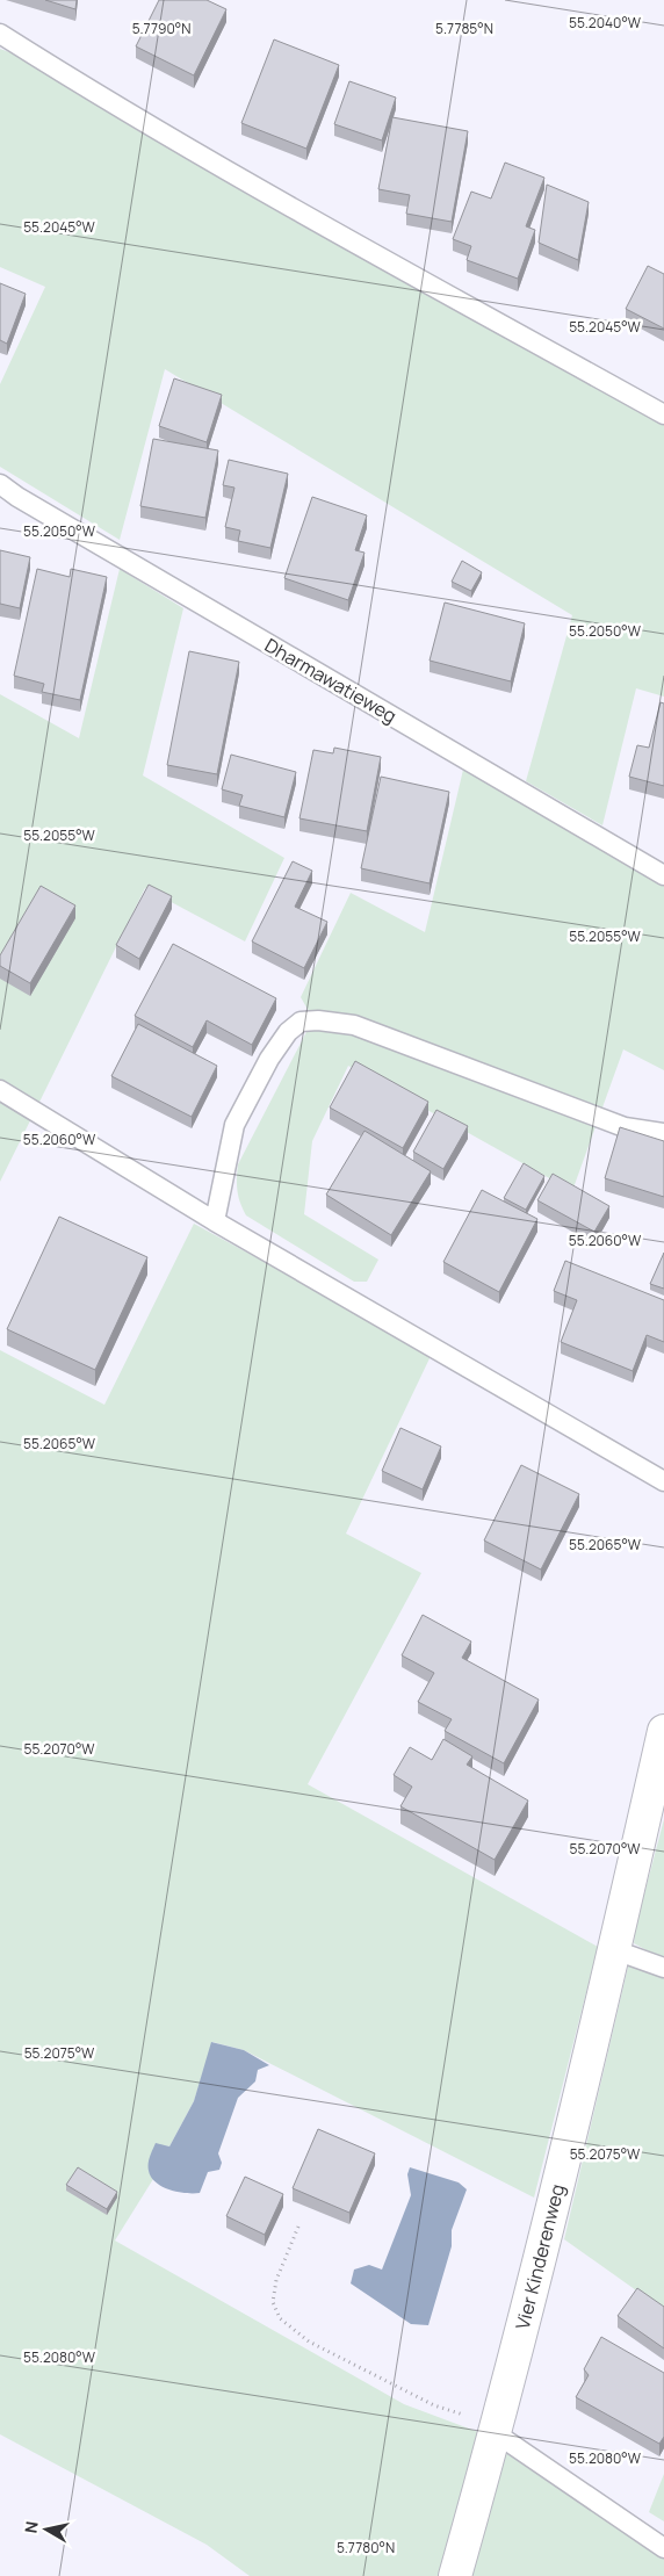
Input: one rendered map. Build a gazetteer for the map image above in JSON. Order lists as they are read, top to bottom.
{
  "streets": {
    "street": ["Vier Kinderenweg"],
    "lane": ["Dharmawatieweg"]
  },
  "north": "left",
  "coordinates": [
    "55.2040°W",
    "5.7790°N",
    "5.7785°N",
    "55.2045°W",
    "55.2050°W",
    "55.2055°W",
    "55.2060°W",
    "55.2065°W",
    "55.2070°W",
    "55.2075°W",
    "55.2080°W",
    "5.7780°N"
  ]
}
